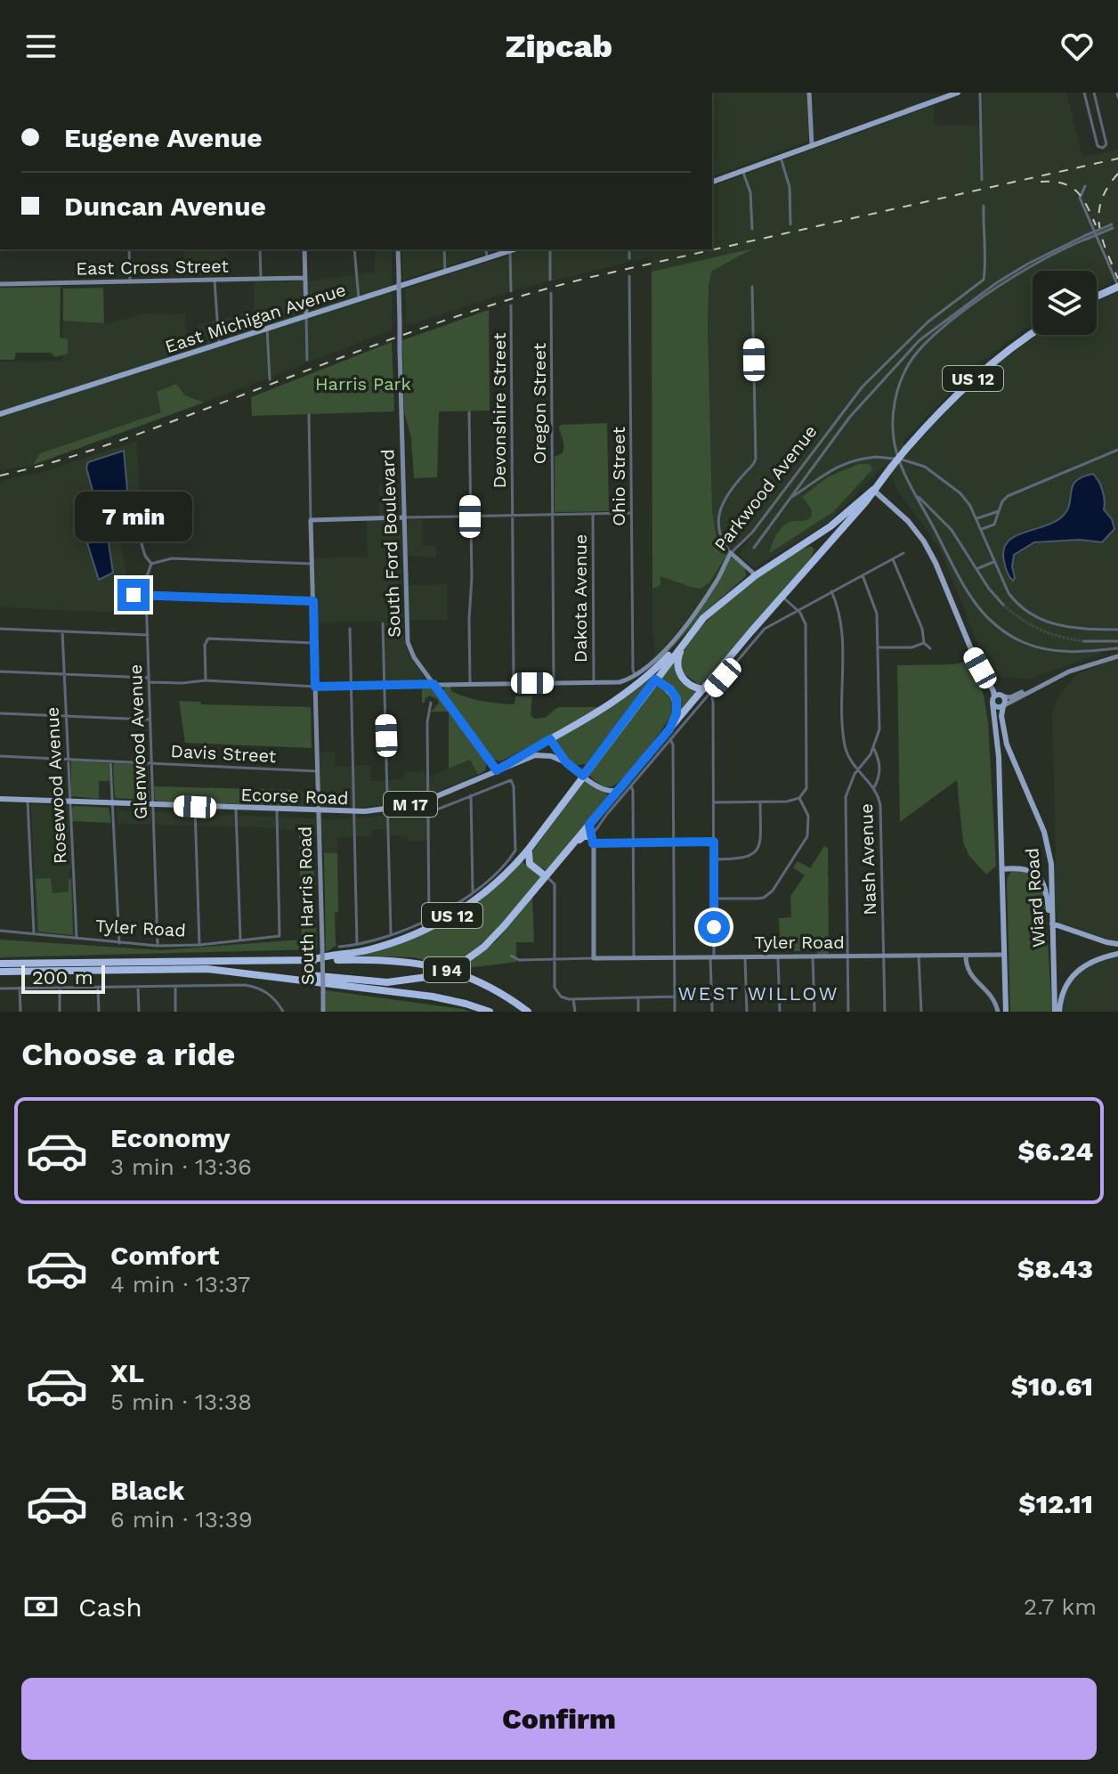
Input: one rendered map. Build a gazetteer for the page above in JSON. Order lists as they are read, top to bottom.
{
  "streets": {
    "highway": ["US 12", "I 94"],
    "main road": [
      "East Michigan Avenue",
      "Ecorse Road",
      "M 17",
      "Wiard Road"
    ],
    "street": [
      "East Cross Street",
      "Oregon Street",
      "Devonshire Street",
      "Ohio Street",
      "Parkwood Avenue",
      "South Ford Boulevard",
      "Dakota Avenue",
      "Glenwood Avenue",
      "Davis Street",
      "Rosewood Avenue",
      "Nash Avenue",
      "South Harris Road",
      "Tyler Road"
    ]
  },
  "crossings": [
    ["US 12", "Ecorse Road"],
    ["US 12", "Wiard Road"],
    ["US 12", "I 94"],
    ["Ohio Street", "Parkwood Avenue"],
    ["South Ford Boulevard", "Ecorse Road"],
    ["Glenwood Avenue", "Davis Street"],
    ["Glenwood Avenue", "Ecorse Road"],
    ["Glenwood Avenue", "Tyler Road"],
    ["Davis Street", "Rosewood Avenue"],
    ["Davis Street", "South Harris Road"],
    ["Rosewood Avenue", "Ecorse Road"],
    ["Rosewood Avenue", "Tyler Road"],
    ["Ecorse Road", "South Harris Road"],
    ["Ecorse Road", "Tyler Road"],
    ["Nash Avenue", "Tyler Road"],
    ["Wiard Road", "Tyler Road"]
  ],
  "districts": ["WEST WILLOW"],
  "parks": ["Harris Park"],
  "scale_bar": "200 m",
  "page": {
    "header": "Zipcab",
    "banner": ["Eugene Avenue", "Duncan Avenue"],
    "bubble": "7 min",
    "scale": "200 m",
    "heading": "Choose a ride",
    "list": [
      {
        "name": "Economy",
        "note": "3 min · 13:36",
        "value": "$6.24"
      },
      {
        "name": "Comfort",
        "note": "4 min · 13:37",
        "value": "$8.43"
      },
      {
        "name": "XL",
        "note": "5 min · 13:38",
        "value": "$10.61"
      },
      {
        "name": "Black",
        "note": "6 min · 13:39",
        "value": "$12.11"
      }
    ],
    "pay": ["Cash", "2.7 km"],
    "buttons": "Confirm"
  }
}
